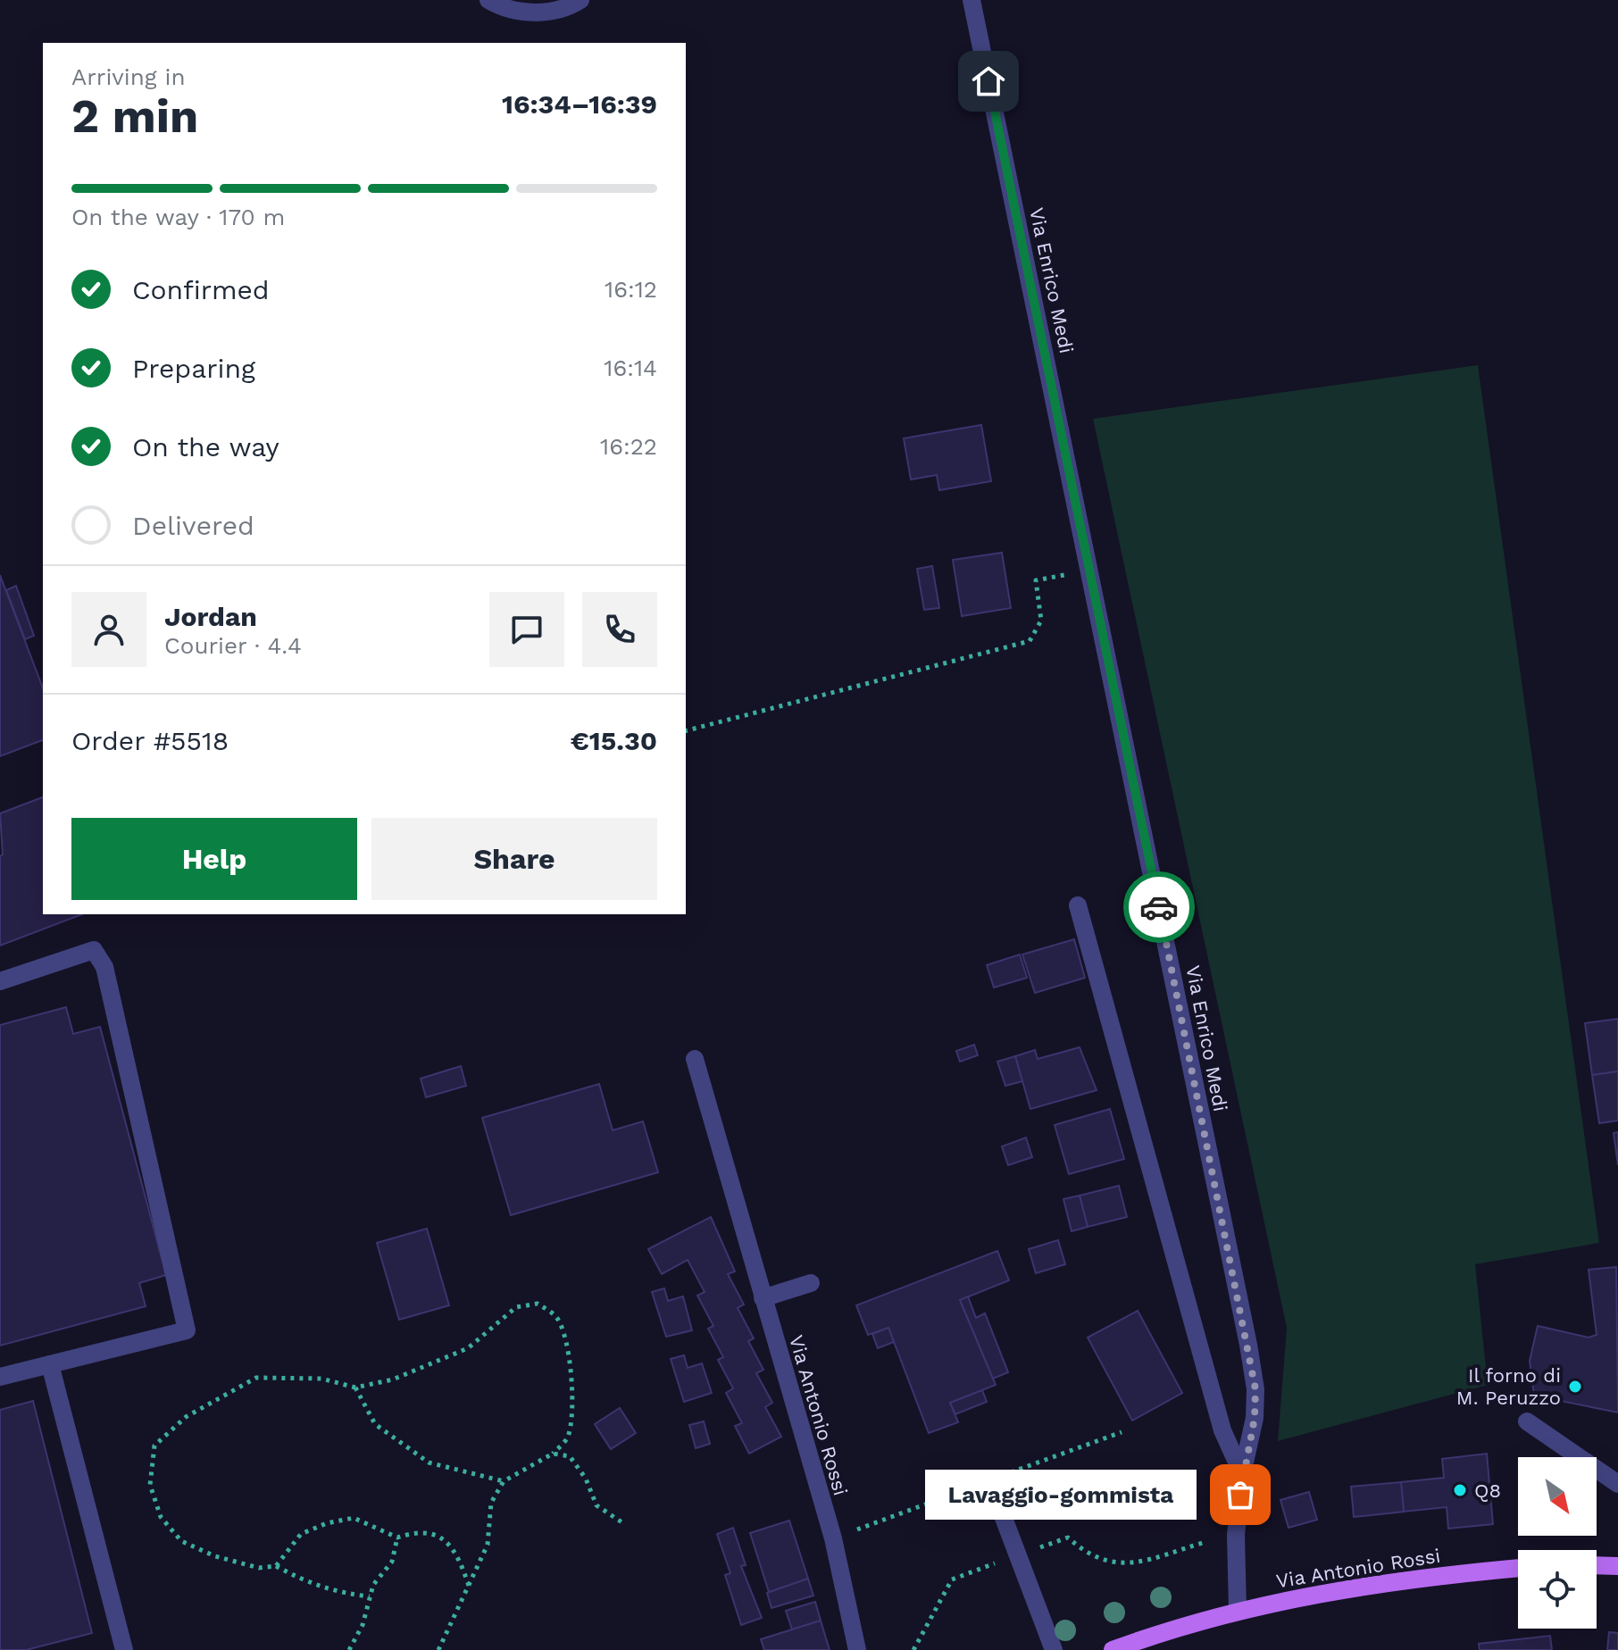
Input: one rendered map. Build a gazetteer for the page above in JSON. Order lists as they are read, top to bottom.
{
  "streets": {
    "main road": ["Via Antonio Rossi"],
    "street": ["Via Enrico Medi"]
  },
  "crossings": [
    ["Via Enrico Medi", "Via Antonio Rossi"]
  ],
  "places": ["Il forno di M. Peruzzo", "Q8", "Lavaggio-gommista"],
  "north": "bottom right",
  "page": {
    "heading": ["2 min", "Arriving in", "16:34–16:39"],
    "panel": [
      "Jordan",
      "Courier · 4.4",
      "Order #5518",
      "€15.30"
    ],
    "bar": "On the way · 170 m",
    "list": [
      ["Confirmed", "16:12"],
      ["Preparing", "16:14"],
      ["On the way", "16:22"],
      "Delivered"
    ],
    "buttons": ["Help", "Share"],
    "bubble": "Lavaggio-gommista"
  }
}
